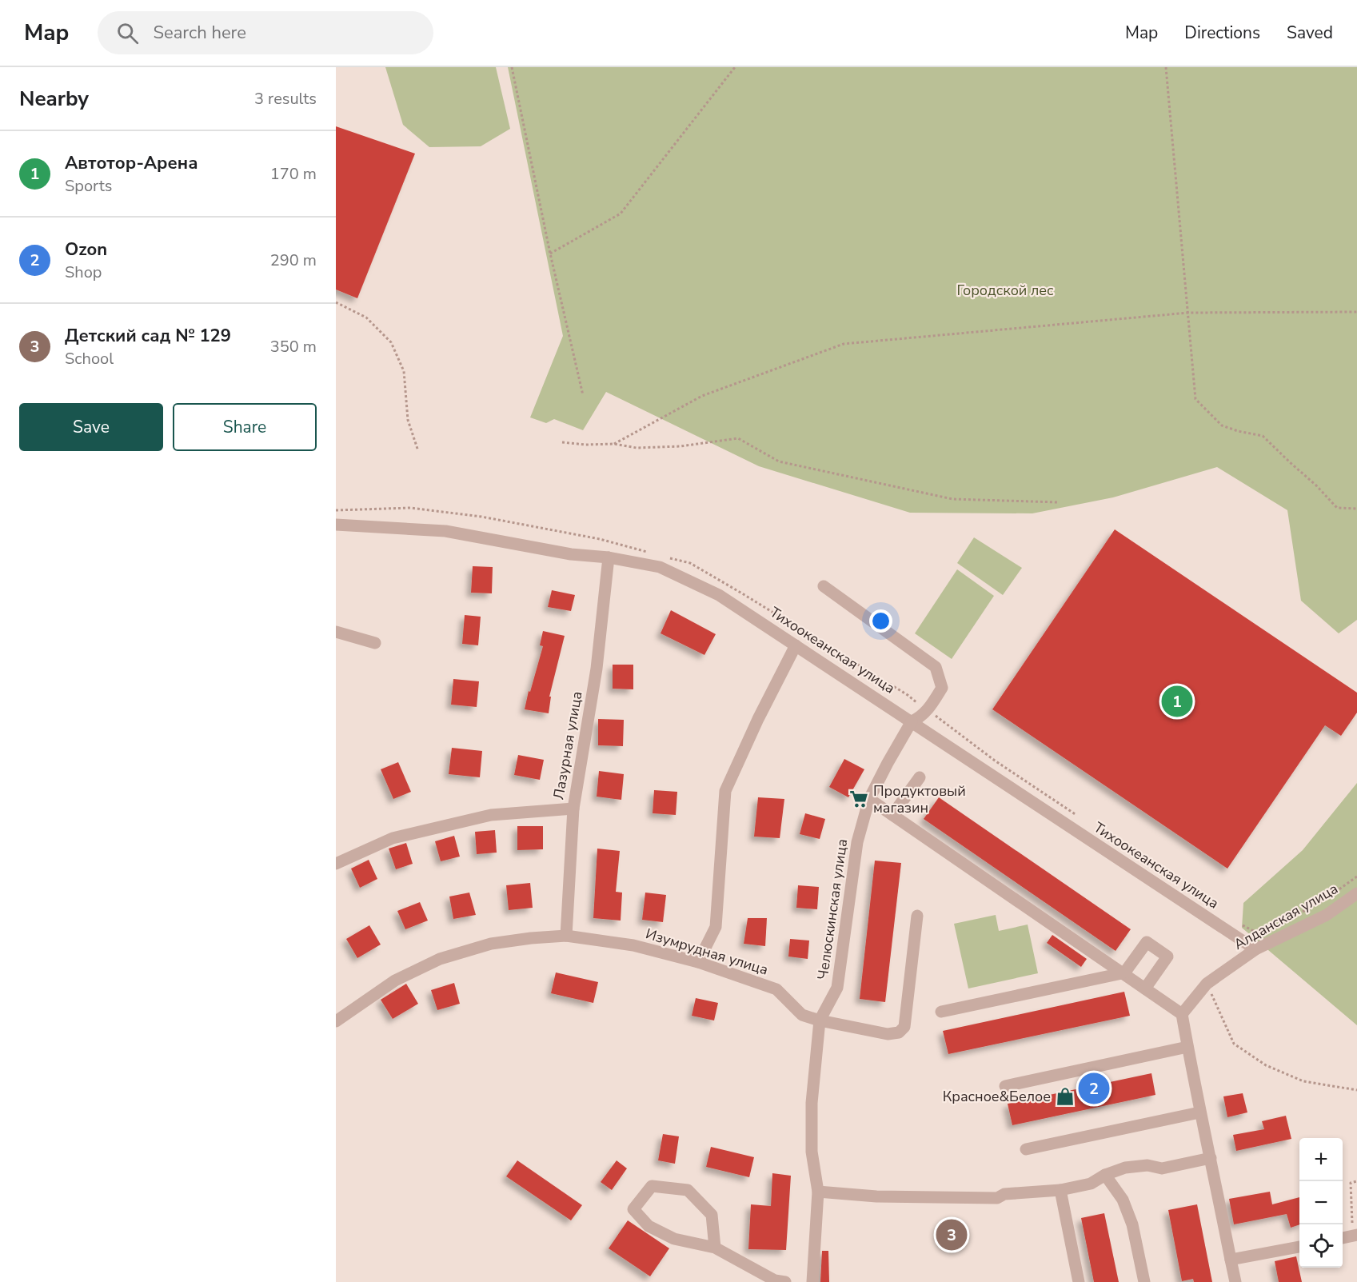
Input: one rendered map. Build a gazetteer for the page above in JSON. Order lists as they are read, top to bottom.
{
  "streets": {
    "street": [
      "Тихоокеанская улица",
      "Лазурная улица",
      "Челюскинская улица",
      "Алданская улица",
      "Изумрудная улица"
    ]
  },
  "crossings": [
    ["Тихоокеанская улица", "Лазурная улица"],
    ["Тихоокеанская улица", "Челюскинская улица"],
    ["Тихоокеанская улица", "Алданская улица"],
    ["Челюскинская улица", "Изумрудная улица"]
  ],
  "parks": ["Городской лес"],
  "places": {
    "supermarket": ["Продуктовый магазин"],
    "shop": ["Красное&Белое"]
  },
  "page": {
    "header": "Map",
    "search": "Search here",
    "nav": ["Map", "Directions", "Saved"],
    "heading": ["Nearby", "3 results"],
    "list": [
      {
        "mark": "1",
        "name": "Автотор-Арена",
        "note": "Sports",
        "value": "170 m"
      },
      {
        "mark": "2",
        "name": "Ozon",
        "note": "Shop",
        "value": "290 m"
      },
      {
        "mark": "3",
        "name": "Детский сад № 129",
        "note": "School",
        "value": "350 m"
      }
    ],
    "buttons": ["Save", "Share"],
    "pins": ["1", "2", "3"],
    "map_buttons": ["+", "−"]
  }
}
